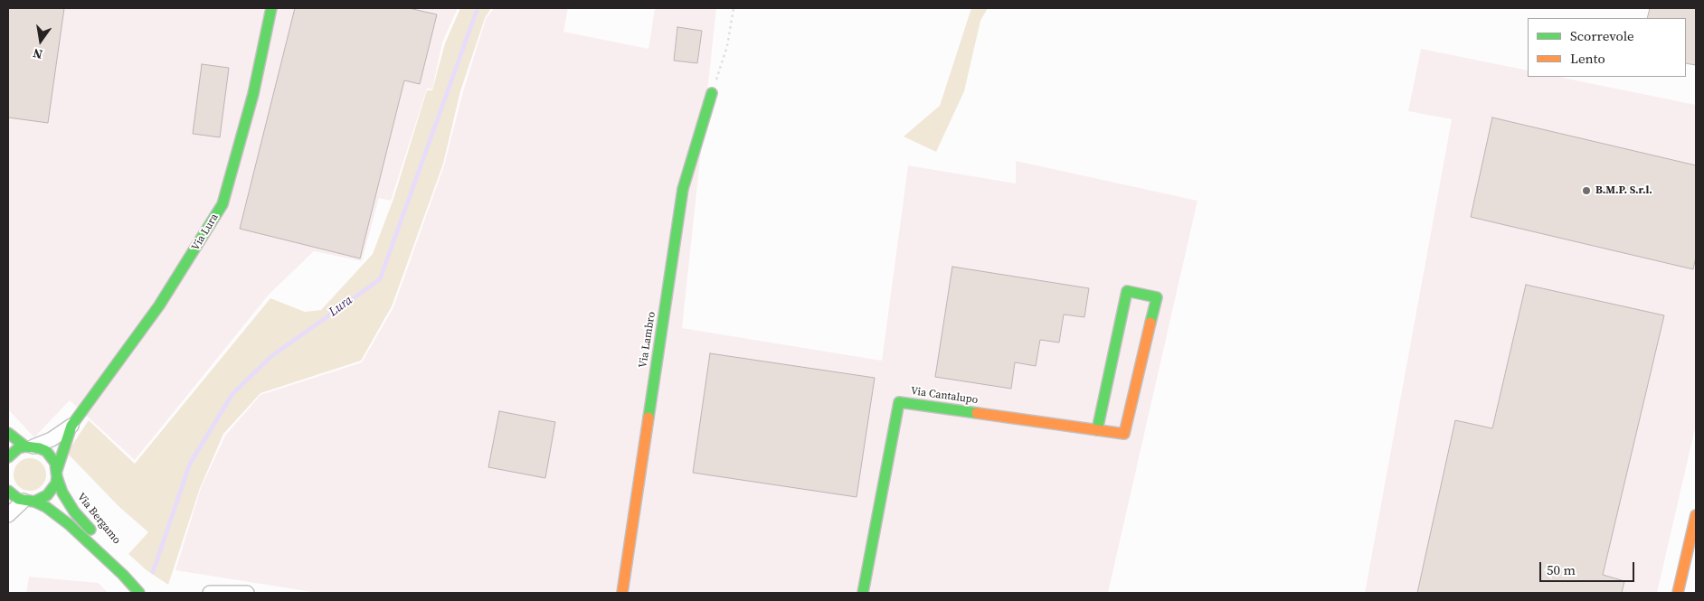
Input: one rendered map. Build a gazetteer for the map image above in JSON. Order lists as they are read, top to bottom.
{
  "streets": {
    "street": [
      "Via Lura",
      "Via Lambro",
      "Via Cantalupo",
      "Via Bergamo"
    ]
  },
  "crossings": [
    ["Via Lura", "Via Bergamo"]
  ],
  "water": ["Lura"],
  "places": ["B.M.P. S.r.l."],
  "legend": ["Scorrevole", "Lento"],
  "scale_bar": "50 m",
  "north": "bottom"
}
